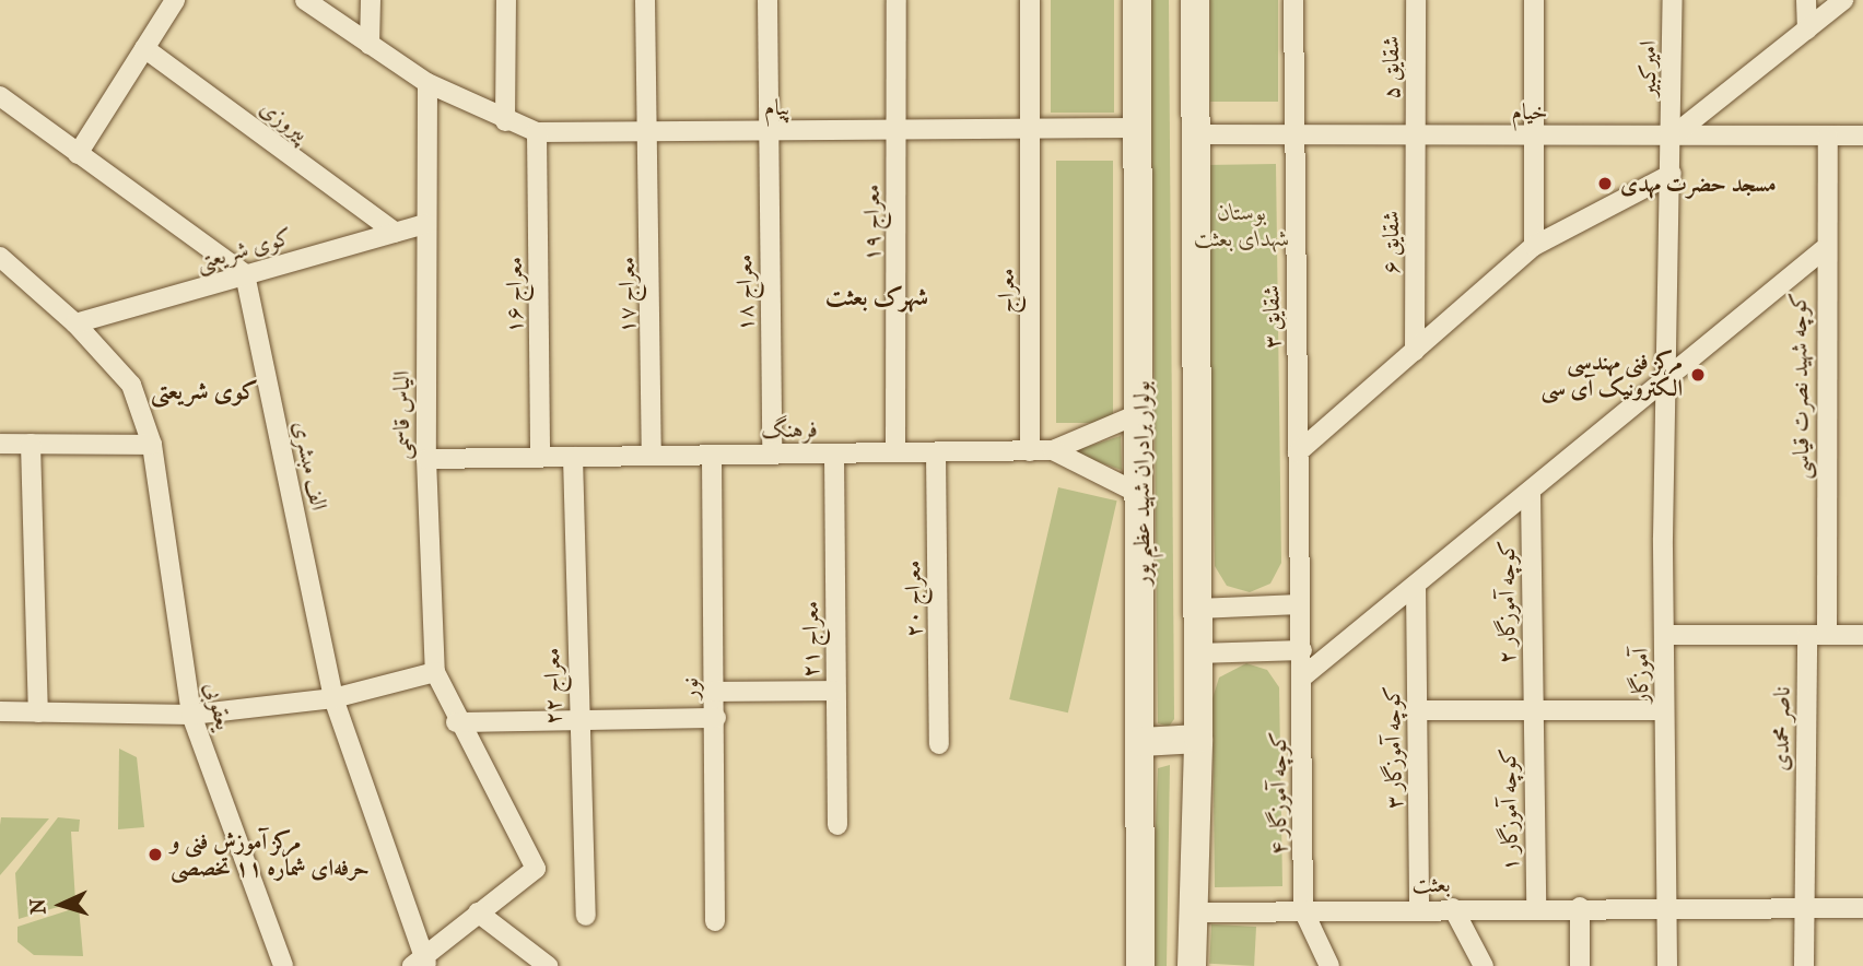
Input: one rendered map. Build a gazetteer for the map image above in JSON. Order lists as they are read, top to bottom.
{
  "streets": {
    "main road": ["بولوار برادران شهید عظیم‌ پور"],
    "street": [
      "شقایق ۵",
      "امیرکبیر",
      "پیام",
      "خیام",
      "پیروزی",
      "معراج ۱۹",
      "شقایق ۶",
      "کوی شریعتی",
      "معراج",
      "معراج ۱۸",
      "معراج ۱۶",
      "معراج ۱۷",
      "شقایق ۳",
      "کوچه شهید نصرت قیاسی",
      "الیاس قاسمی",
      "فرهنگ",
      "الف مبشری",
      "معراج ۲۰",
      "کوچه آموزگار ۲",
      "معراج ۲۱",
      "آموزگار",
      "معراج ۲۲",
      "نور",
      "یعقوبی",
      "ناصر محمدی",
      "کوچه آموزگار ۳",
      "کوچه آموزگار ۴",
      "کوچه آموزگار ۱",
      "بعثت"
    ]
  },
  "crossings": [
    ["شقایق ۵", "خیام"],
    ["شقایق ۵", "شقایق ۶"],
    ["امیرکبیر", "خیام"],
    ["امیرکبیر", "آموزگار"],
    ["پیام", "معراج ۱۹"],
    ["پیام", "معراج"],
    ["پیام", "معراج ۱۸"],
    ["پیام", "معراج ۱۶"],
    ["پیام", "معراج ۱۷"],
    ["پیام", "الیاس قاسمی"],
    ["پیام", "بولوار برادران شهید عظیم‌ پور"],
    ["خیام", "شقایق ۶"],
    ["خیام", "شقایق ۳"],
    ["خیام", "کوچه شهید نصرت قیاسی"],
    ["خیام", "آموزگار"],
    ["پیروزی", "کوی شریعتی"],
    ["معراج ۱۹", "فرهنگ"],
    ["کوی شریعتی", "الیاس قاسمی"],
    ["کوی شریعتی", "الف مبشری"],
    ["کوی شریعتی", "یعقوبی"],
    ["معراج", "فرهنگ"],
    ["معراج ۱۸", "فرهنگ"],
    ["معراج ۱۶", "فرهنگ"],
    ["معراج ۱۷", "فرهنگ"],
    ["شقایق ۳", "کوچه آموزگار ۴"],
    ["کوچه شهید نصرت قیاسی", "ناصر محمدی"],
    ["الیاس قاسمی", "فرهنگ"],
    ["فرهنگ", "بولوار برادران شهید عظیم‌ پور"],
    ["فرهنگ", "معراج ۲۰"],
    ["فرهنگ", "معراج ۲۱"],
    ["فرهنگ", "معراج ۲۲"],
    ["فرهنگ", "نور"],
    ["کوچه آموزگار ۲", "کوچه آموزگار ۱"],
    ["آموزگار", "بعثت"],
    ["ناصر محمدی", "بعثت"],
    ["کوچه آموزگار ۳", "بعثت"],
    ["کوچه آموزگار ۴", "بعثت"],
    ["کوچه آموزگار ۱", "بعثت"]
  ],
  "districts": ["شهرک بعثت", "کوی شریعتی"],
  "parks": ["بوستان شهدای بعثت"],
  "places": ["مسجد حضرت مهدی", "مرکز فنی مهندسی الکترونیک آی سی", "مرکز آموزش فنی و حرفه‌ای شماره ۱۱ تخصصی"],
  "north": "left"
}
